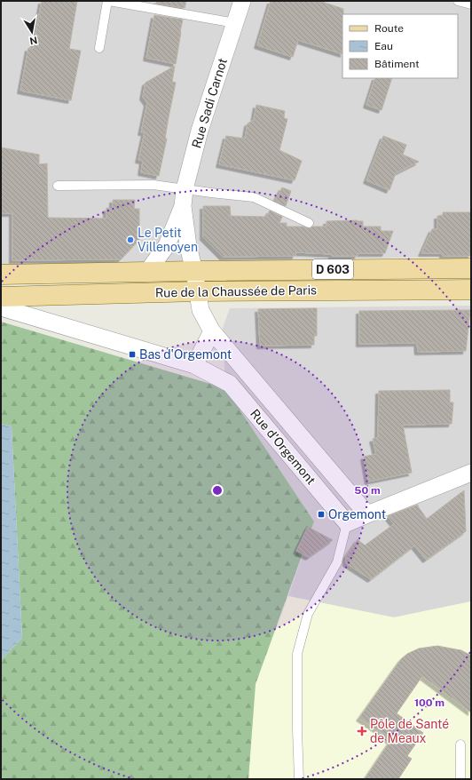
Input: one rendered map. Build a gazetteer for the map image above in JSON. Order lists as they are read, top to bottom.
{
  "streets": {
    "main road": ["D 603", "Rue de la Chaussée de Paris"],
    "street": ["Rue Sadi Carnot", "Rue d'Orgemont"]
  },
  "crossings": [
    ["Rue Sadi Carnot", "Rue de la Chaussée de Paris"],
    ["Rue Sadi Carnot", "Rue d'Orgemont"],
    ["Rue de la Chaussée de Paris", "Rue d'Orgemont"]
  ],
  "places": {
    "other": ["Le Petit Villenoyen"],
    "transit": ["Bas d'Orgemont", "Orgemont"],
    "health": ["Pôle de Santé de Meaux"]
  },
  "legend": ["Route", "Eau", "Bâtiment"],
  "north": "bottom",
  "rings": ["50 m", "100 m"]
}
